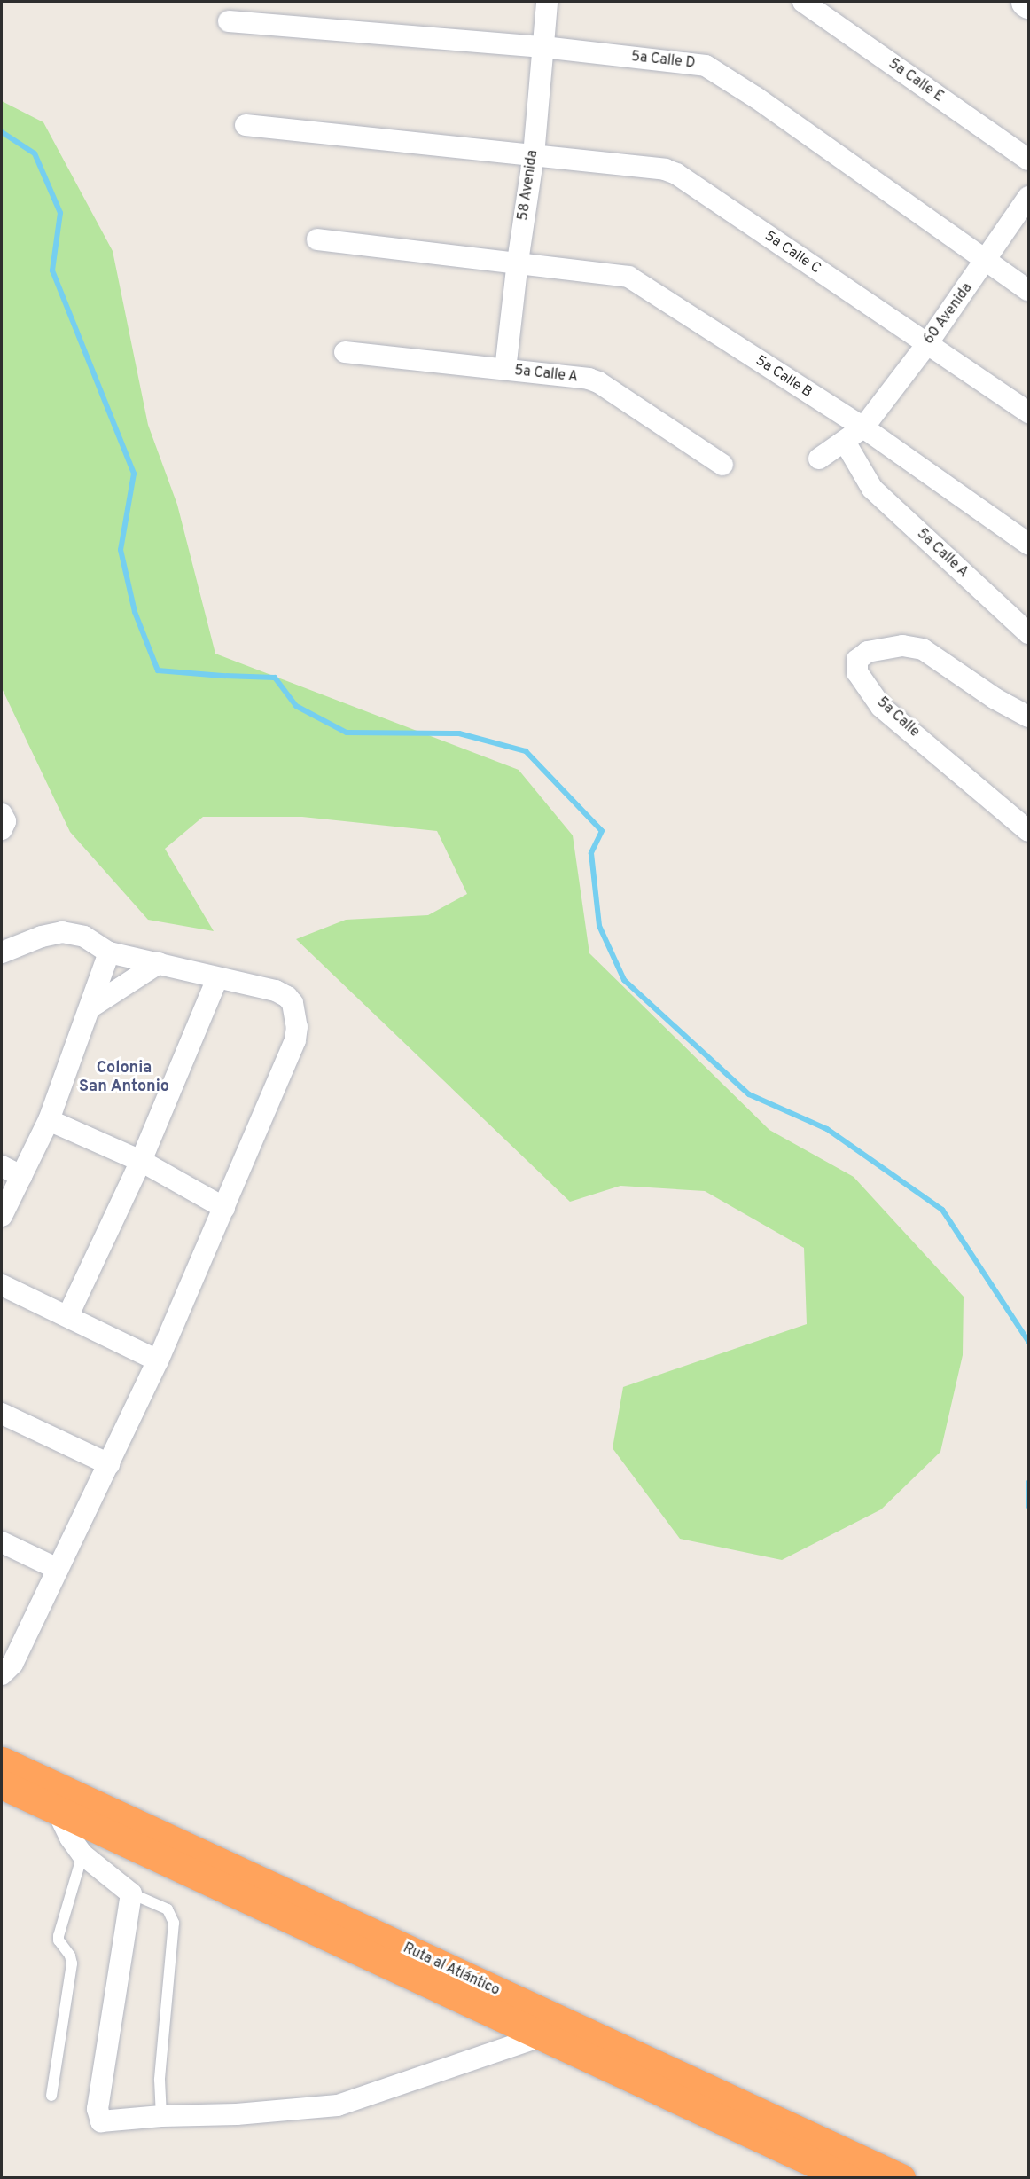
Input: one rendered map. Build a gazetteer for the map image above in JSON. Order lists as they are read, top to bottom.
{
  "streets": {
    "highway": ["Ruta al Atlántico"],
    "street": [
      "5a Calle D",
      "5a Calle E",
      "58 Avenida",
      "5a Calle C",
      "60 Avenida",
      "5a Calle A",
      "5a Calle B",
      "5a Calle"
    ]
  },
  "crossings": [
    ["5a Calle D", "58 Avenida"],
    ["5a Calle D", "60 Avenida"],
    ["58 Avenida", "5a Calle C"],
    ["58 Avenida", "5a Calle A"],
    ["58 Avenida", "5a Calle B"],
    ["5a Calle C", "60 Avenida"],
    ["60 Avenida", "5a Calle B"]
  ],
  "districts": ["Colonia San Antonio"]
}
